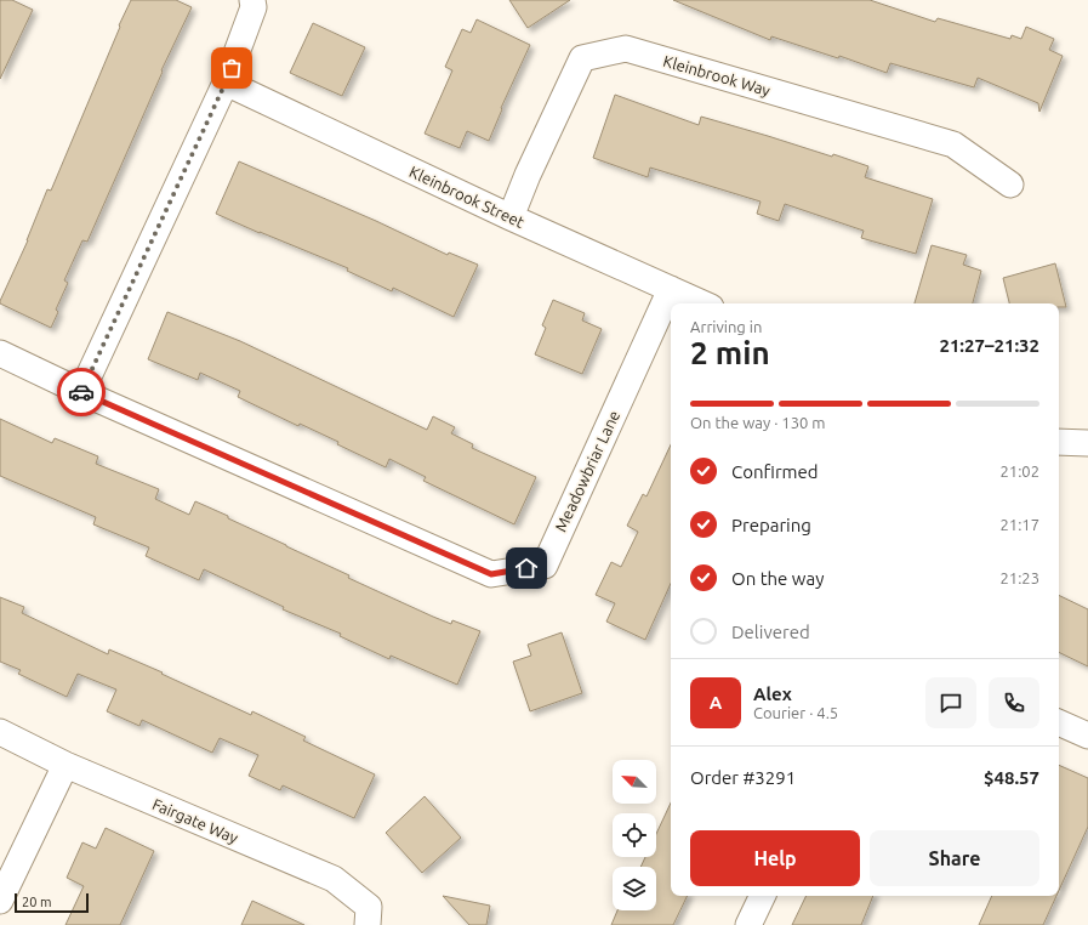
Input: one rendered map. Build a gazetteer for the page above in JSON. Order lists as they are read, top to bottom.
{
  "streets": {
    "street": [
      "Kleinbrook Way",
      "Kleinbrook Street",
      "Meadowbriar Lane",
      "Fairgate Way"
    ]
  },
  "crossings": [
    ["Kleinbrook Way", "Kleinbrook Street"],
    ["Kleinbrook Street", "Meadowbriar Lane"]
  ],
  "scale_bar": "20 m",
  "north": "top left",
  "page": {
    "heading": ["2 min", "Arriving in", "21:27–21:32"],
    "panel": [
      "Alex",
      "Courier · 4.5",
      "Order #3291",
      "$48.57"
    ],
    "bar": "On the way · 130 m",
    "list": [
      ["Confirmed", "21:02"],
      ["Preparing", "21:17"],
      ["On the way", "21:23"],
      "Delivered"
    ],
    "round": "A",
    "buttons": ["Help", "Share"],
    "scale": "20 m"
  }
}
